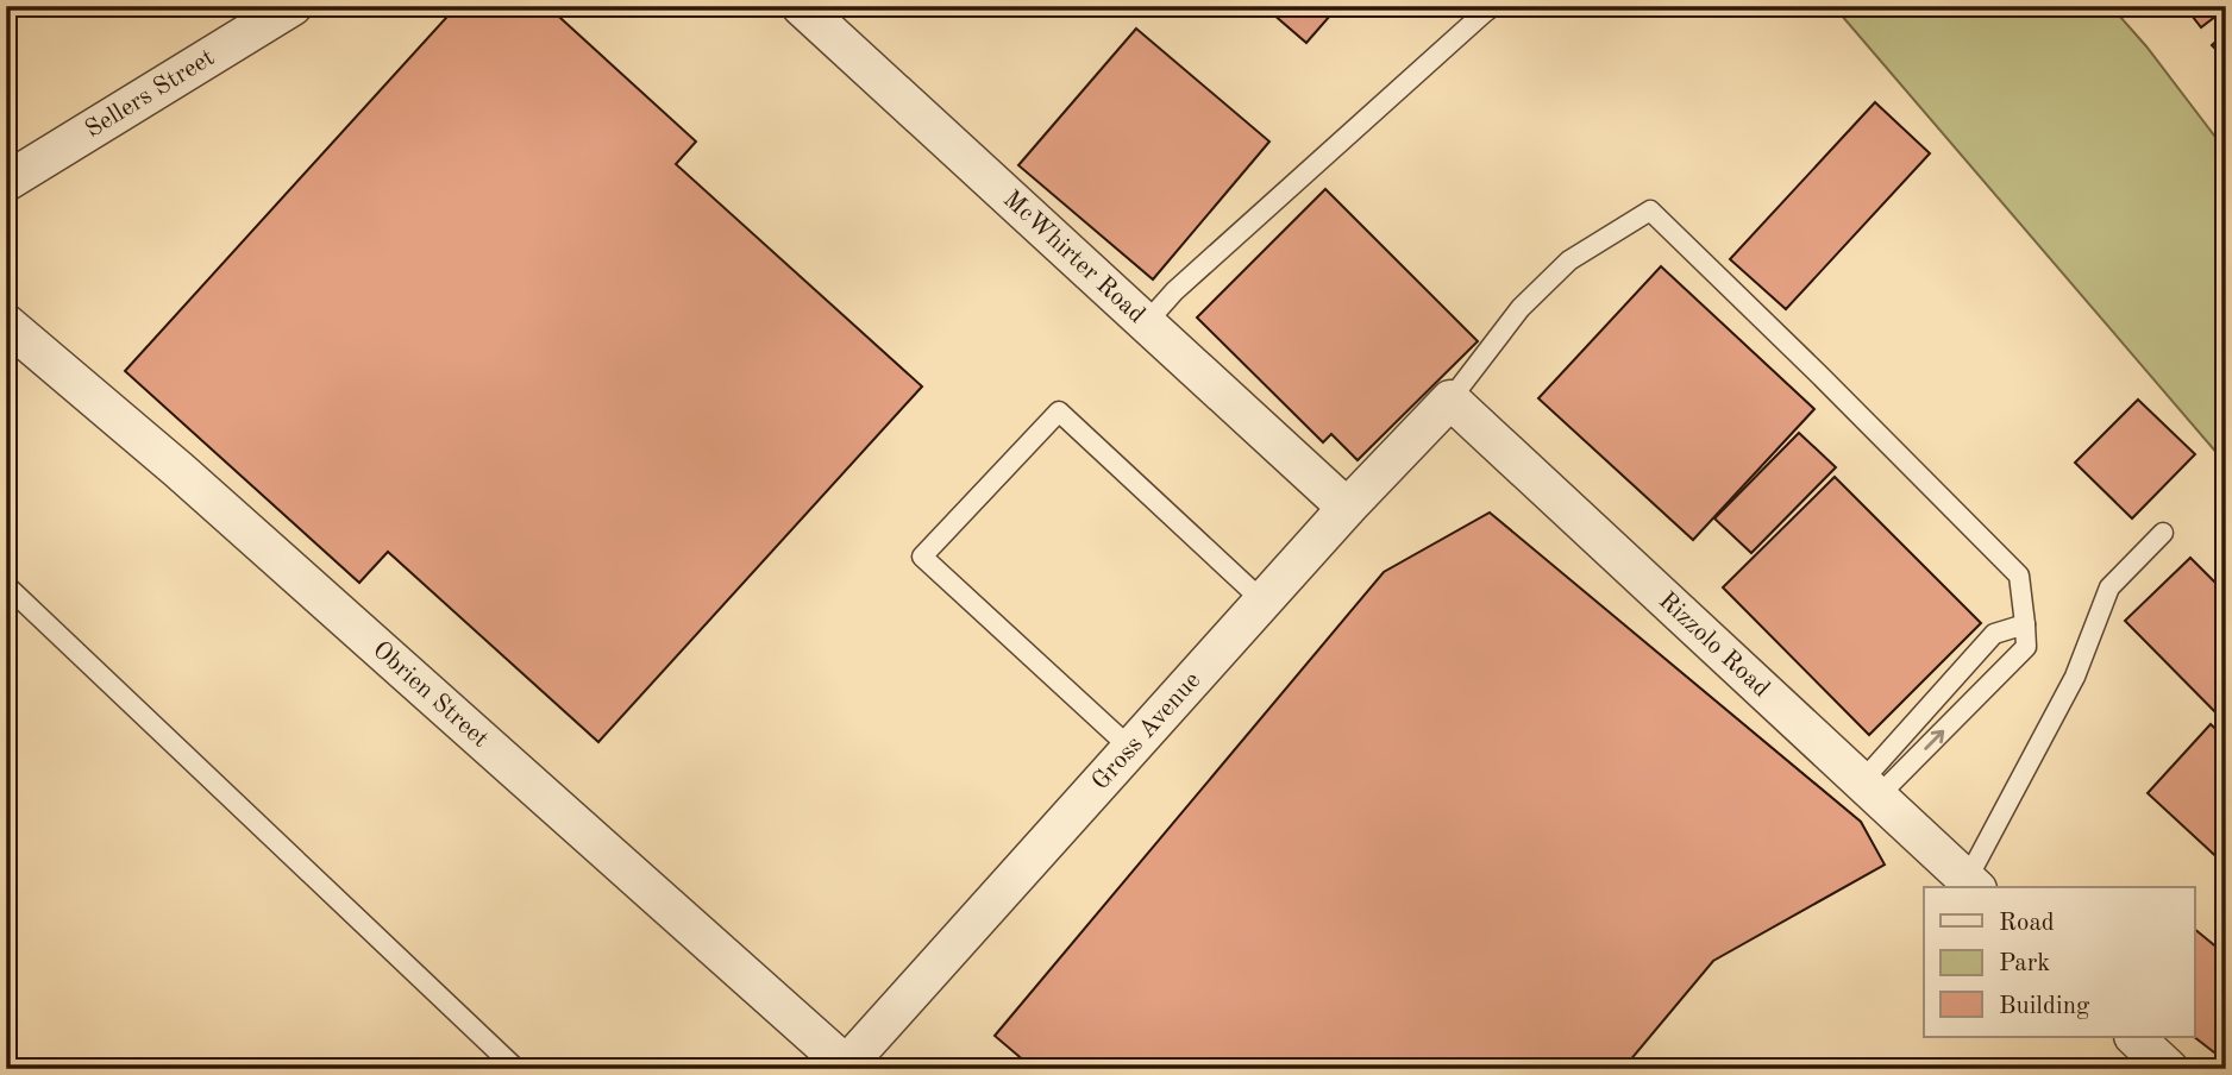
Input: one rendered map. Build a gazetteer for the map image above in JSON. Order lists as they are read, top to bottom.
{
  "streets": {
    "street": [
      "Sellers Street",
      "McWhirter Road",
      "Rizzolo Road",
      "Obrien Street",
      "Gross Avenue"
    ]
  },
  "crossings": [
    ["McWhirter Road", "Gross Avenue"],
    ["Rizzolo Road", "Gross Avenue"],
    ["Obrien Street", "Gross Avenue"]
  ],
  "legend": ["Road", "Park", "Building"]
}
